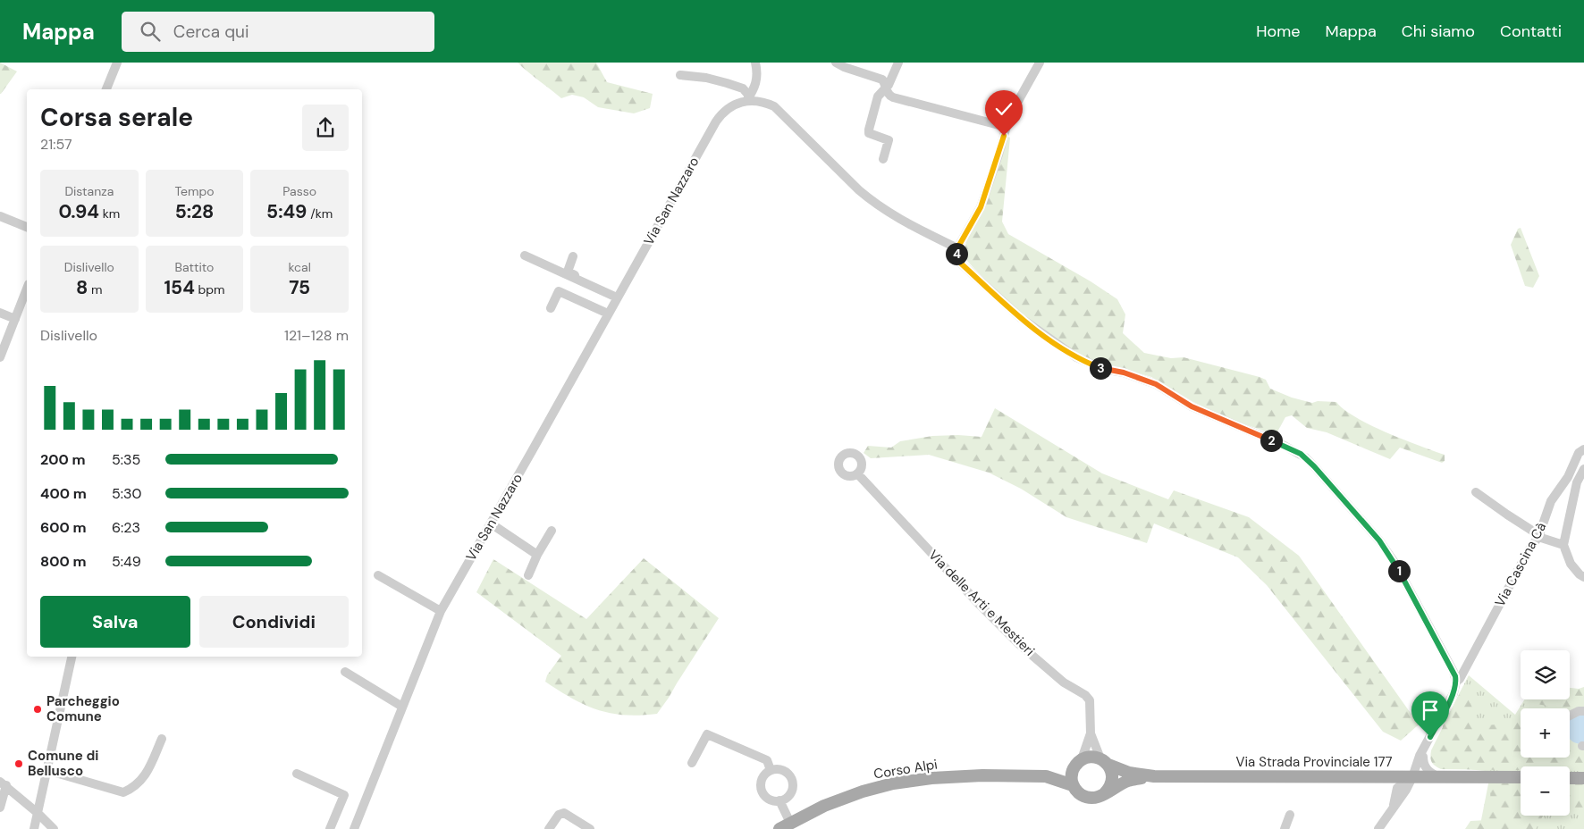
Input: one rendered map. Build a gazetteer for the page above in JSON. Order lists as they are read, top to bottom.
{
  "streets": {
    "main road": ["Via Strada Provinciale 177", "Corso Alpi"],
    "street": ["Via San Nazzaro", "Via Cascina Cà", "Via delle Arti e Mestieri"]
  },
  "crossings": [
    ["Via Cascina Cà", "Via Strada Provinciale 177"],
    ["Via delle Arti e Mestieri", "Via Strada Provinciale 177"],
    ["Via delle Arti e Mestieri", "Corso Alpi"],
    ["Via Strada Provinciale 177", "Corso Alpi"]
  ],
  "places": ["Parcheggio Comune", "Comune di Bellusco"],
  "page": {
    "header": "Mappa",
    "search": "Cerca qui",
    "nav": [
      "Home",
      "Mappa",
      "Chi siamo",
      "Contatti"
    ],
    "heading": ["Corsa serale", "21:57"],
    "stats": [
      ["Distanza", "0.94 km"],
      ["Tempo", "5:28"],
      ["Passo", "5:49 /km"],
      ["Dislivello", "8 m"],
      ["Battito", "154 bpm"],
      ["kcal", "75"]
    ],
    "pins": [
      "4",
      "3",
      "2",
      "1"
    ],
    "chart": ["Dislivello", "121–128 m"],
    "list": [
      {
        "name": "200 m",
        "note": "5:35"
      },
      {
        "name": "400 m",
        "note": "5:30"
      },
      {
        "name": "600 m",
        "note": "6:23"
      },
      {
        "name": "800 m",
        "note": "5:49"
      }
    ],
    "buttons": ["Salva", "Condividi"],
    "map_buttons": ["+", "−"]
  }
}
